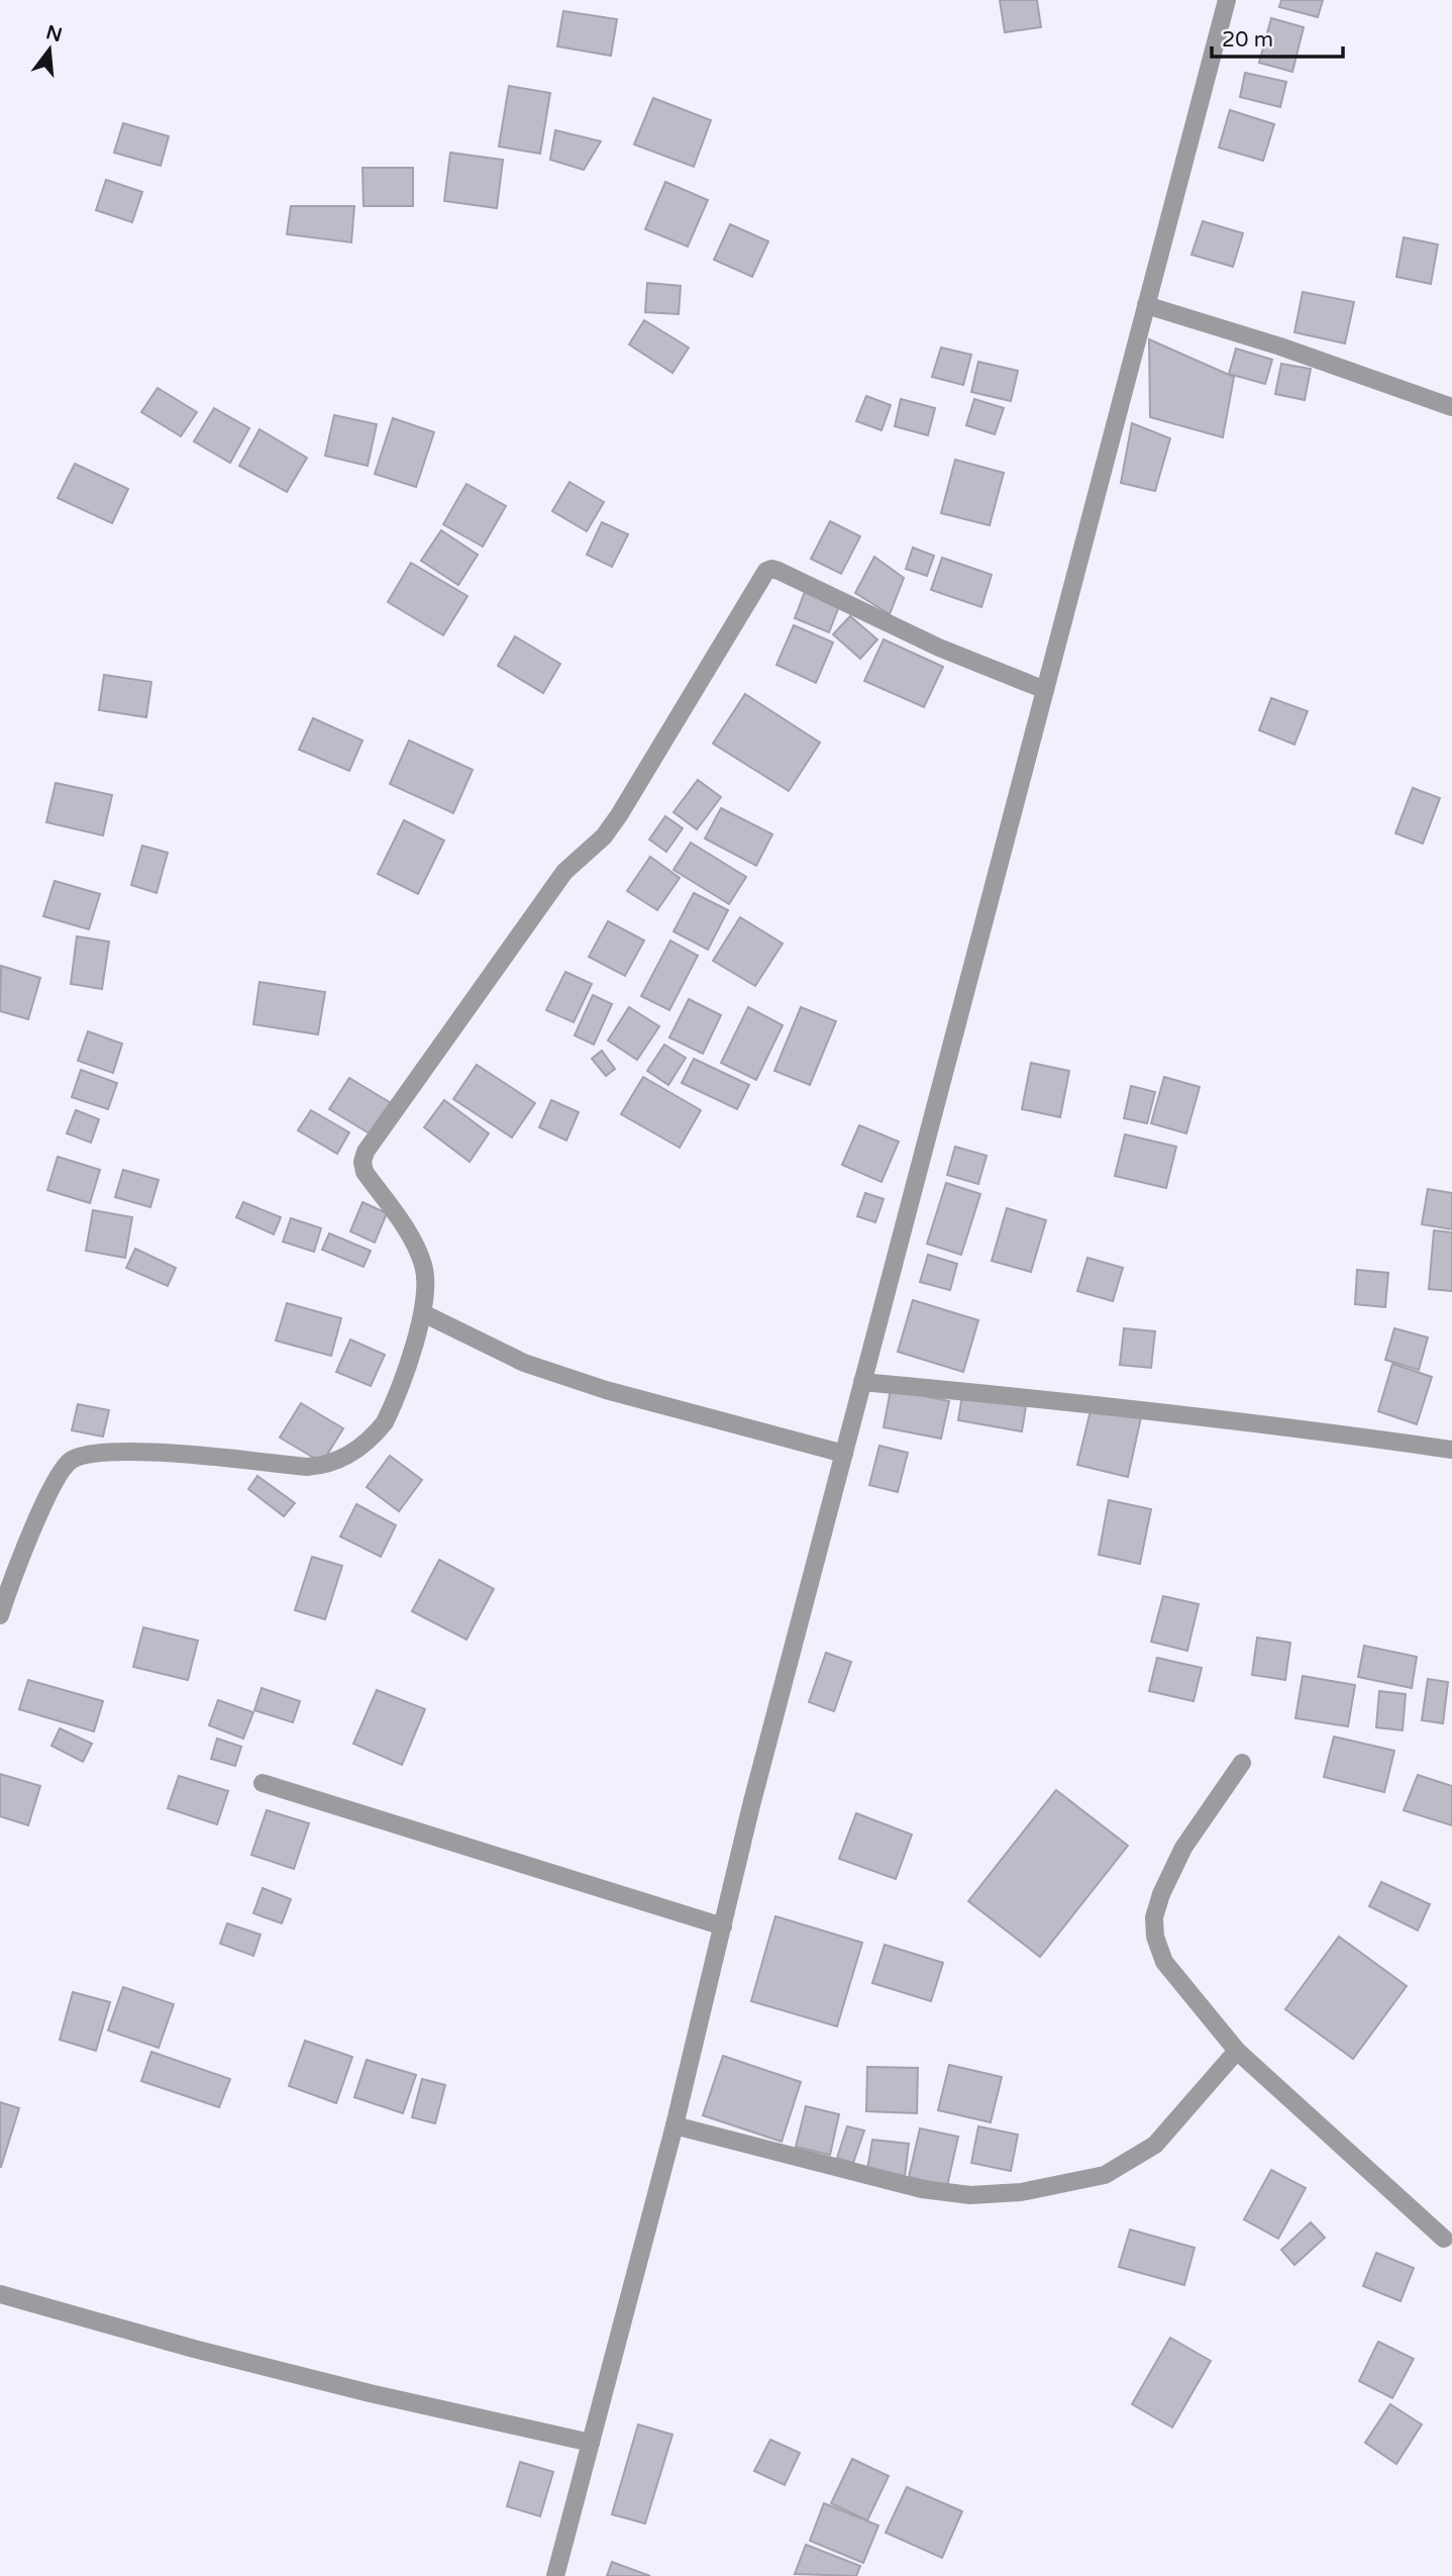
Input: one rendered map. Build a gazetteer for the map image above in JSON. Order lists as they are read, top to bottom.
{
  "scale_bar": "20 m",
  "north": "top"
}
